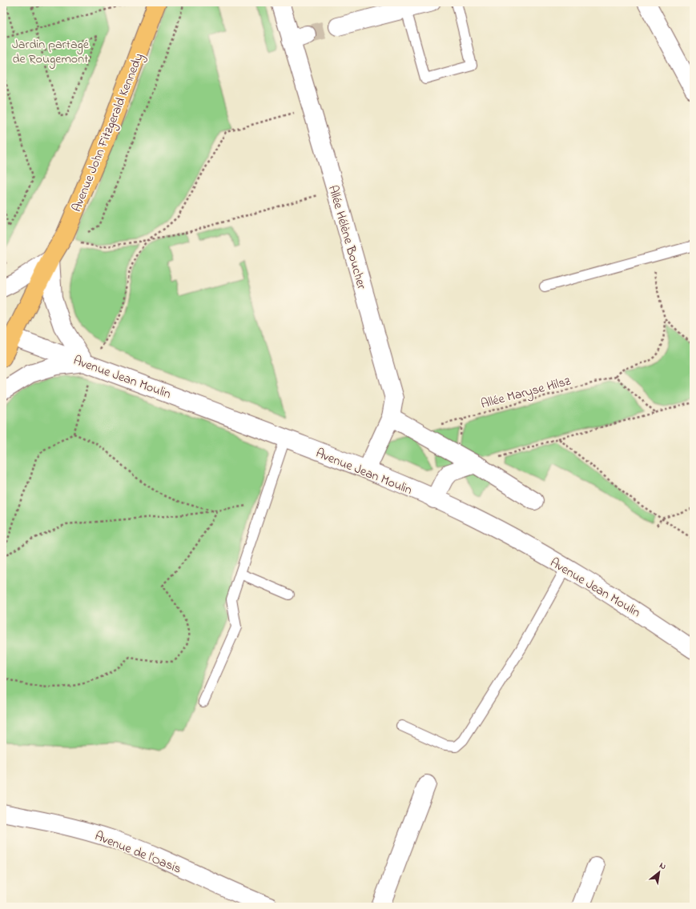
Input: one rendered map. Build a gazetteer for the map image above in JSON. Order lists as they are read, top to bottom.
{
  "streets": {
    "main road": ["Avenue John Fitzgerald Kennedy"],
    "street": ["Allée Hélène Boucher", "Avenue Jean Moulin", "Avenue de l'Oasis"],
    "path": ["Allée Maryse Hilsz"]
  },
  "crossings": [
    ["Avenue John Fitzgerald Kennedy", "Avenue Jean Moulin"],
    ["Allée Hélène Boucher", "Avenue Jean Moulin"]
  ],
  "parks": ["Jardin partagé de Rougemont"],
  "north": "top right"
}
